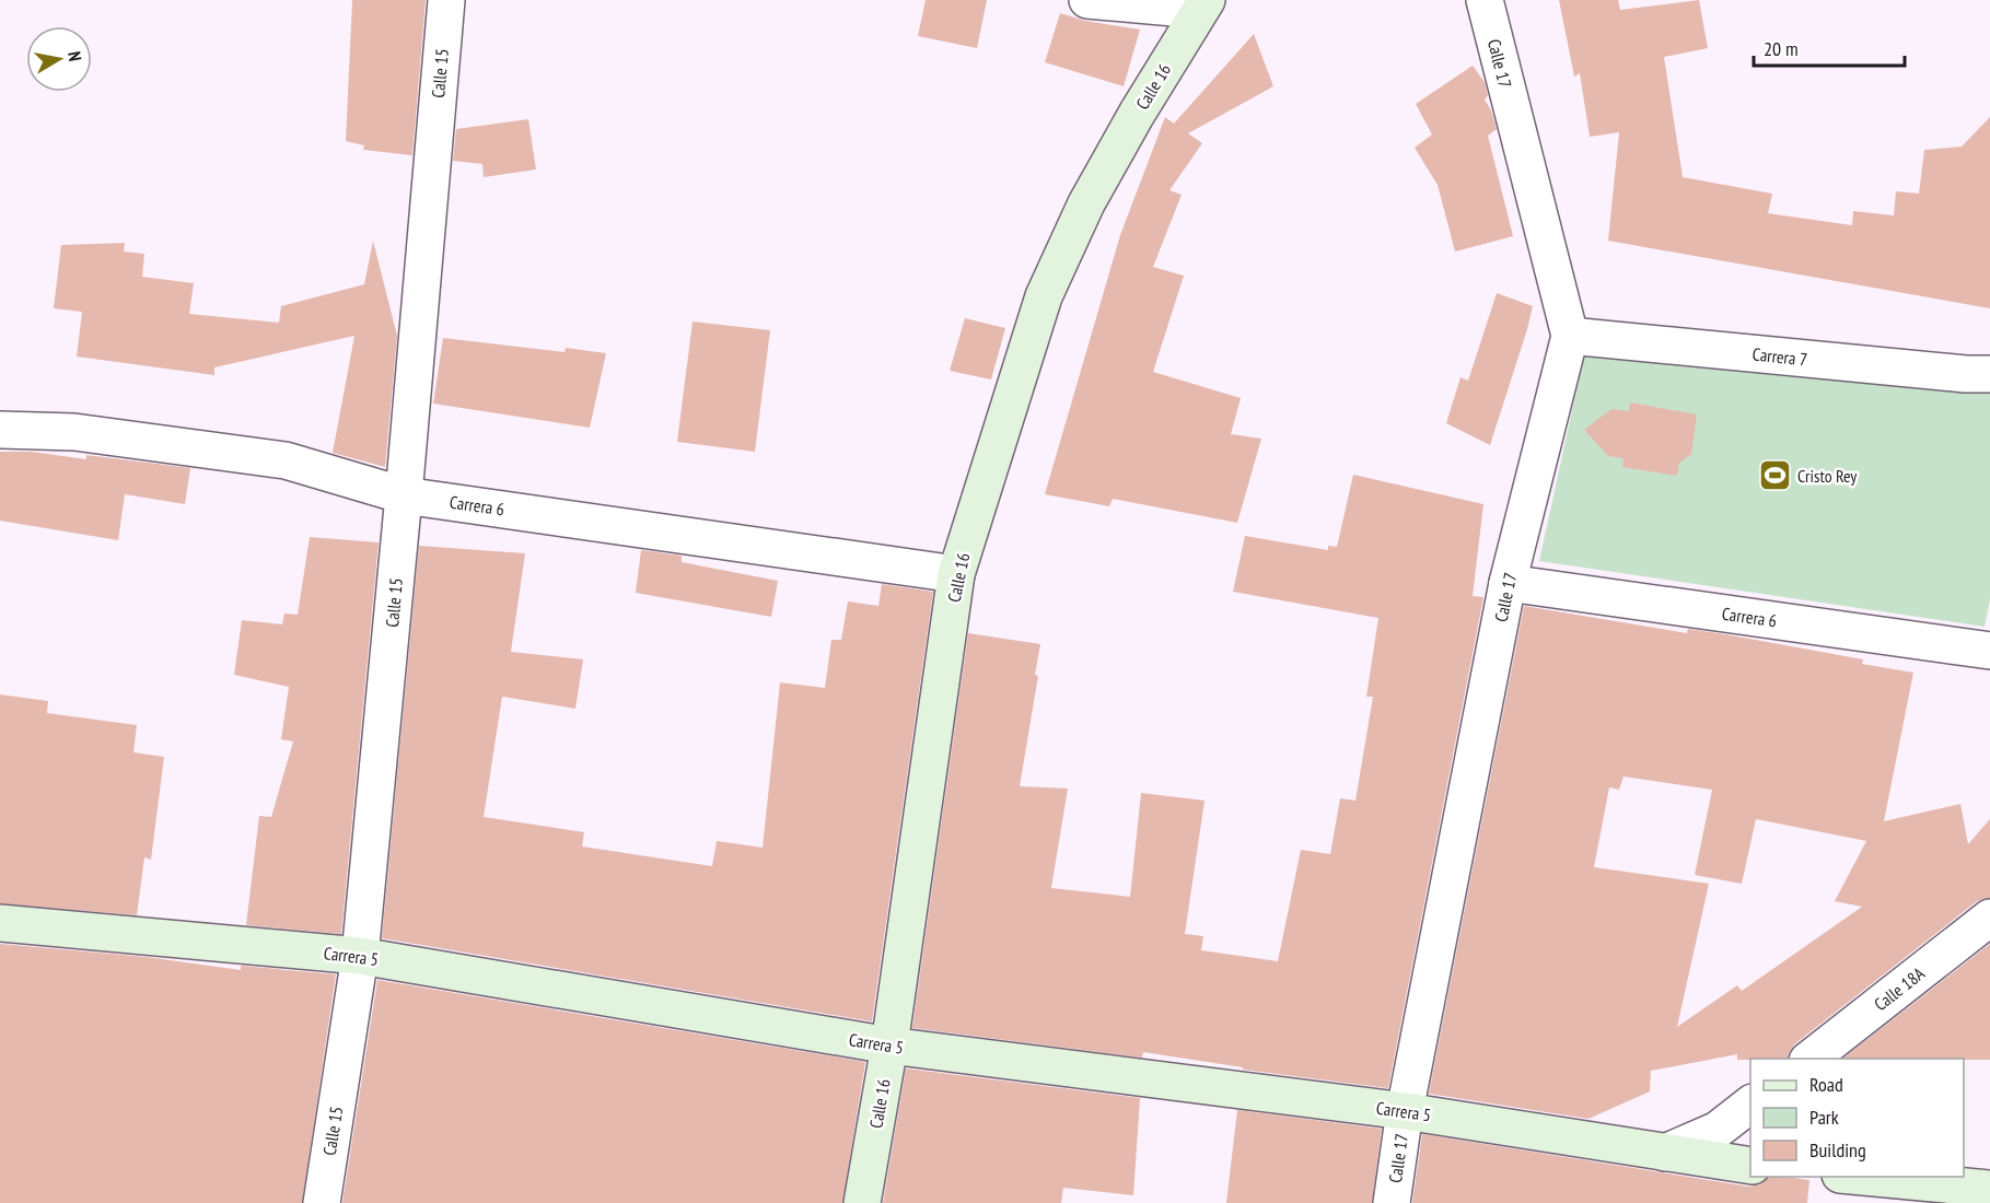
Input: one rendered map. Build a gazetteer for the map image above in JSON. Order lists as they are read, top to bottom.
{
  "streets": {
    "street": [
      "Calle 17",
      "Calle 15",
      "Calle 16",
      "Carrera 7",
      "Carrera 6",
      "Carrera 5",
      "Calle 18A"
    ]
  },
  "crossings": [
    ["Calle 17", "Carrera 7"],
    ["Calle 17", "Carrera 6"],
    ["Calle 17", "Carrera 5"],
    ["Calle 15", "Carrera 6"],
    ["Calle 15", "Carrera 5"],
    ["Calle 16", "Carrera 6"],
    ["Calle 16", "Carrera 5"]
  ],
  "places": {
    "sports": ["Cristo Rey"]
  },
  "legend": ["Road", "Park", "Building"],
  "scale_bar": "20 m",
  "north": "right"
}
